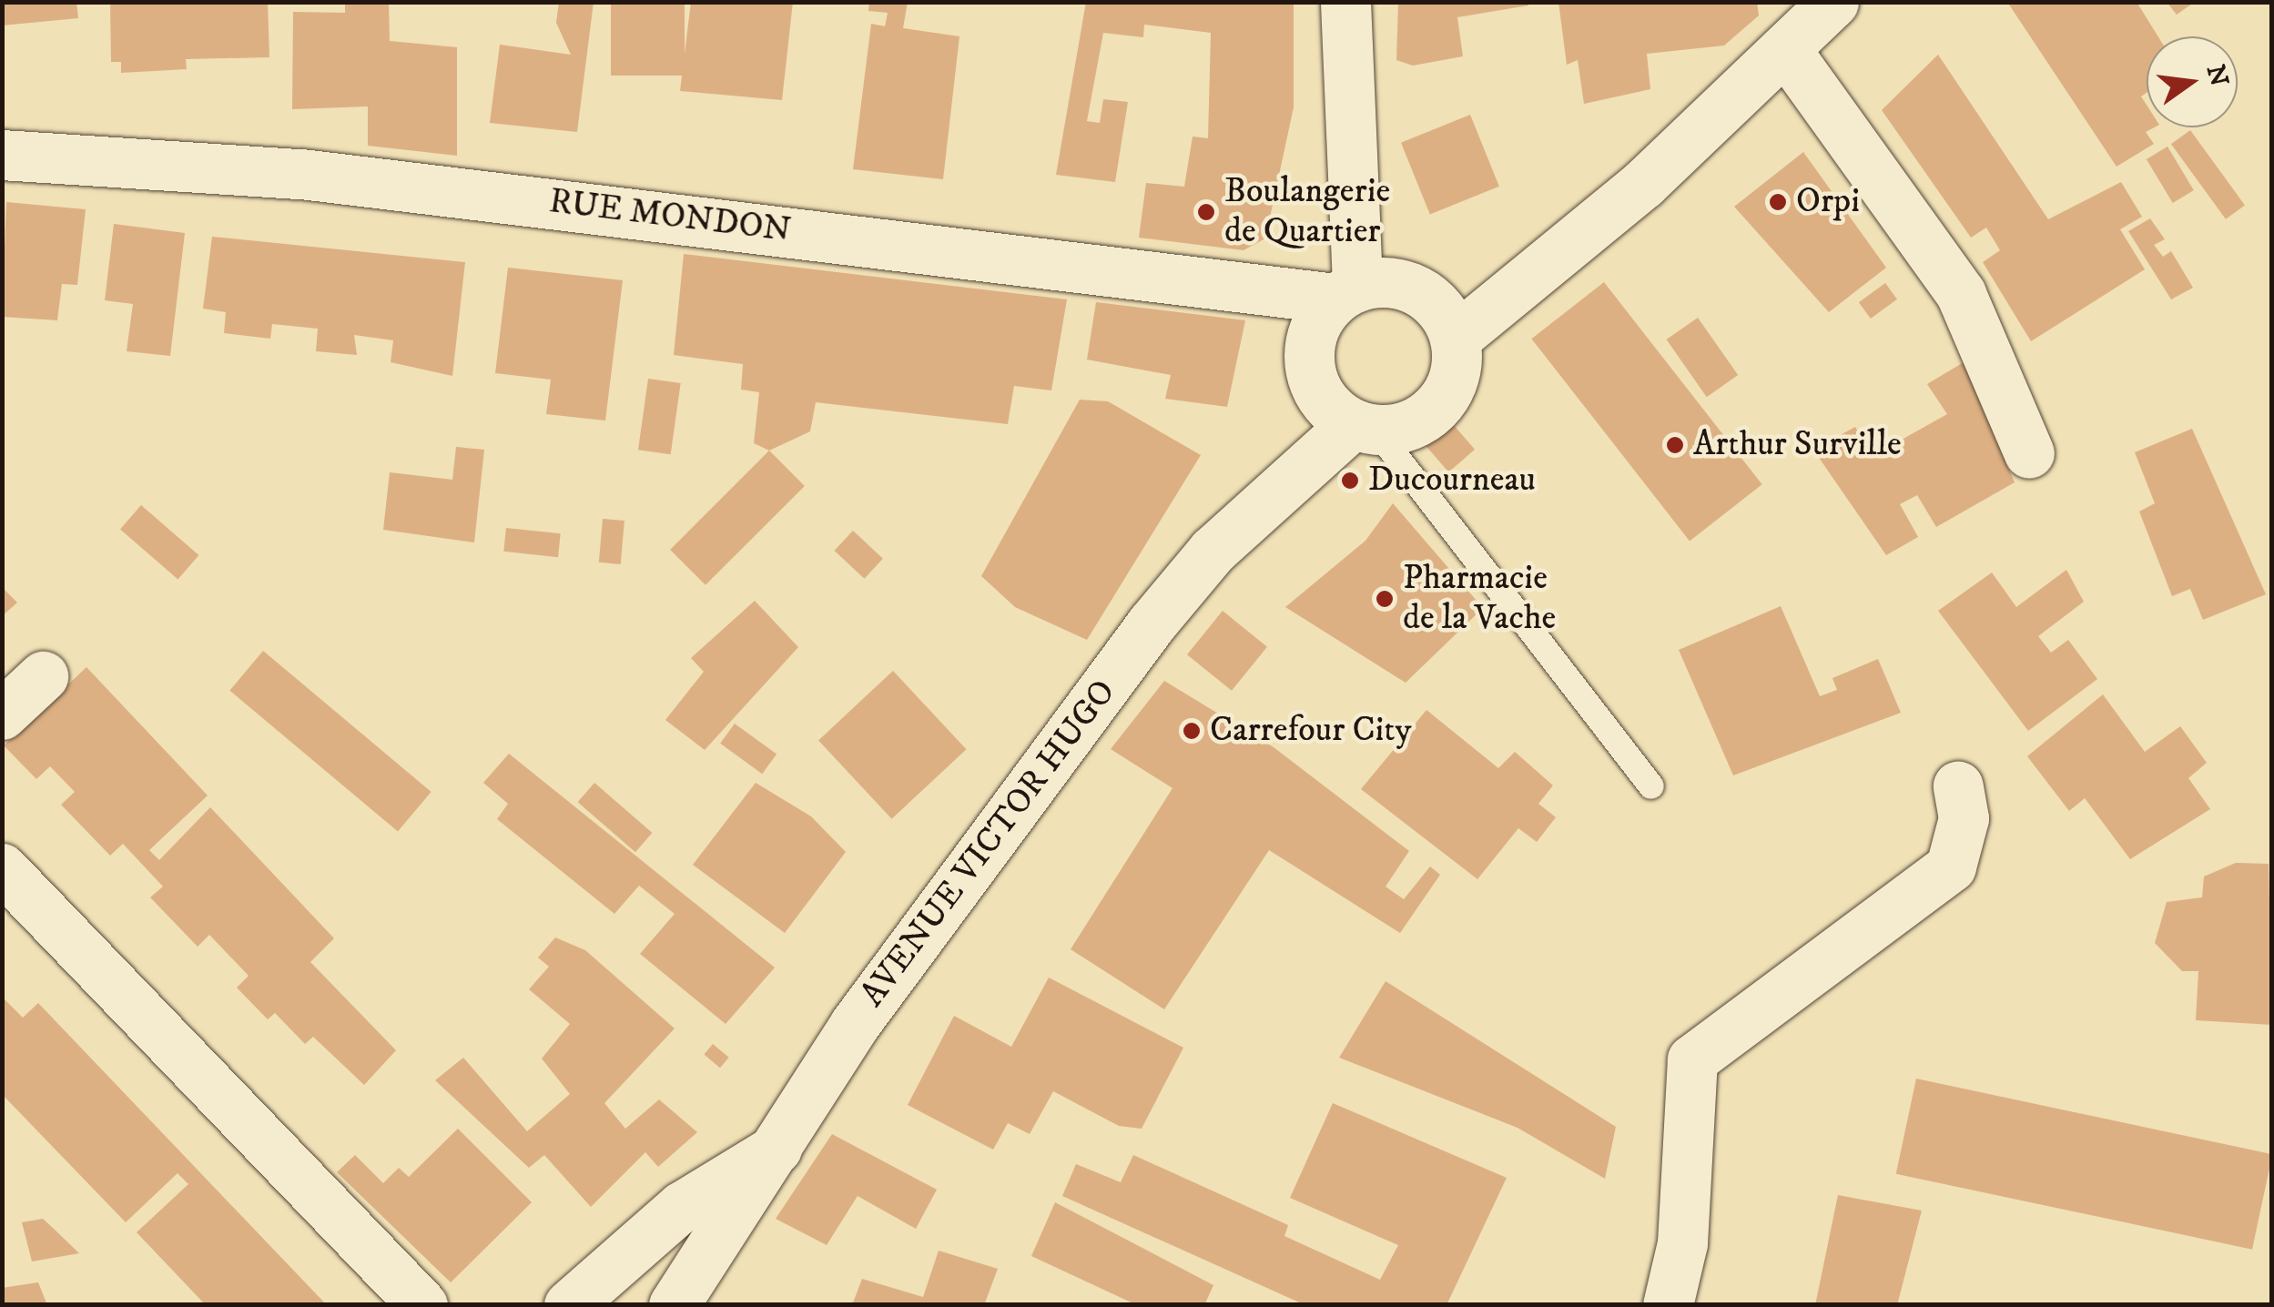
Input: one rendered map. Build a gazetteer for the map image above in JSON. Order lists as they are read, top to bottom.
{
  "streets": {
    "street": ["RUE MONDON", "AVENUE VICTOR HUGO"]
  },
  "crossings": [
    ["RUE MONDON", "AVENUE VICTOR HUGO"]
  ],
  "places": [
    "Orpi",
    "Boulangerie de Quartier",
    "Arthur Surville",
    "Ducourneau",
    "Pharmacie de la Vache",
    "Carrefour City"
  ],
  "north": "right"
}
